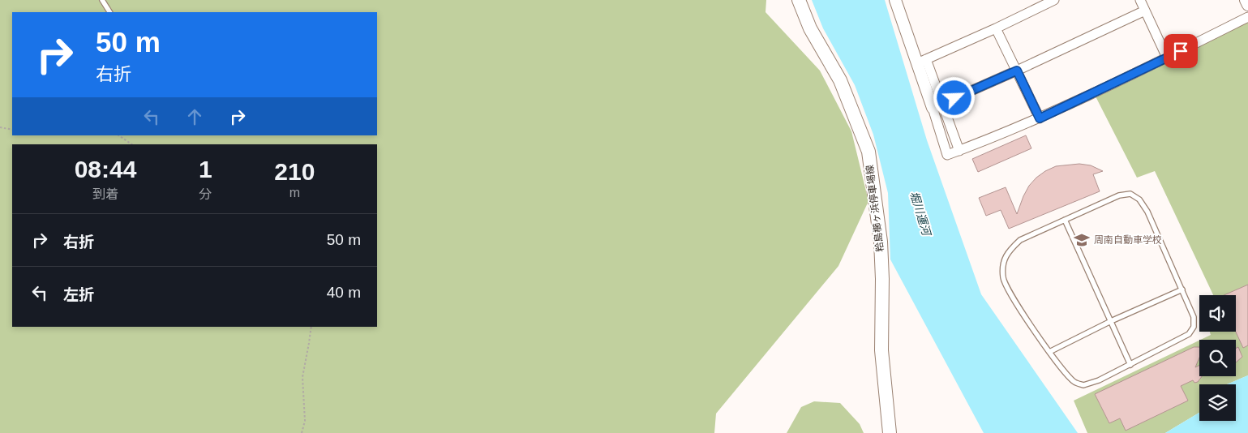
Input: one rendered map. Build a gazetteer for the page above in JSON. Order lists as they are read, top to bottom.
{
  "streets": {
    "main road": ["粭島櫛ヶ浜停車場線"]
  },
  "water": ["堀川運河"],
  "places": {
    "school or university": ["周南自動車学校"]
  },
  "page": {
    "turn": ["50 m", "右折"],
    "eta": [
      "08:44",
      "到着",
      "1",
      "分",
      "210",
      "m"
    ],
    "list": [
      {
        "name": "右折",
        "value": "50 m"
      },
      {
        "name": "左折",
        "value": "40 m"
      }
    ]
  }
}
